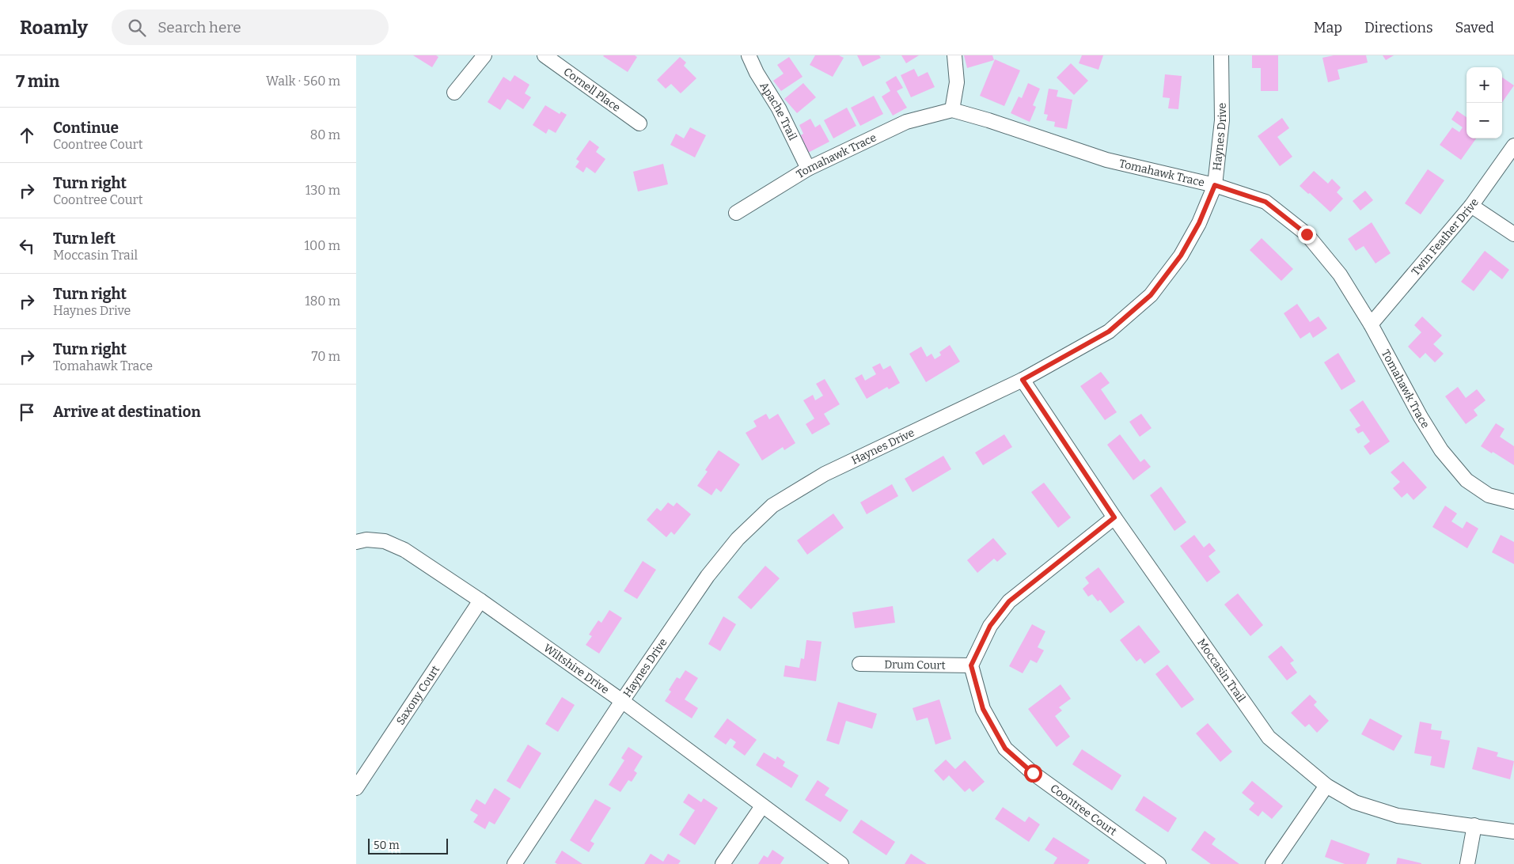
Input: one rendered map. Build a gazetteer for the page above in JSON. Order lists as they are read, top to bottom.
{
  "streets": {
    "street": [
      "Cornell Place",
      "Apache Trail",
      "Haynes Drive",
      "Tomahawk Trace",
      "Twin Feather Drive",
      "Drum Court",
      "Wiltshire Drive",
      "Moccasin Trail",
      "Saxony Court",
      "Coontree Court"
    ]
  },
  "crossings": [
    ["Apache Trail", "Tomahawk Trace"],
    ["Haynes Drive", "Tomahawk Trace"],
    ["Haynes Drive", "Wiltshire Drive"],
    ["Haynes Drive", "Moccasin Trail"],
    ["Tomahawk Trace", "Twin Feather Drive"],
    ["Drum Court", "Coontree Court"],
    ["Wiltshire Drive", "Saxony Court"]
  ],
  "scale_bar": "50 m",
  "page": {
    "header": "Roamly",
    "search": "Search here",
    "nav": ["Map", "Directions", "Saved"],
    "heading": ["7 min", "Walk · 560 m"],
    "map_buttons": ["+", "−"],
    "list": [
      ["Continue", "Coontree Court", "80 m"],
      ["Turn right", "Coontree Court", "130 m"],
      ["Turn left", "Moccasin Trail", "100 m"],
      ["Turn right", "Haynes Drive", "180 m"],
      ["Turn right", "Tomahawk Trace", "70 m"],
      "Arrive at destination"
    ],
    "scale": "50 m"
  }
}
